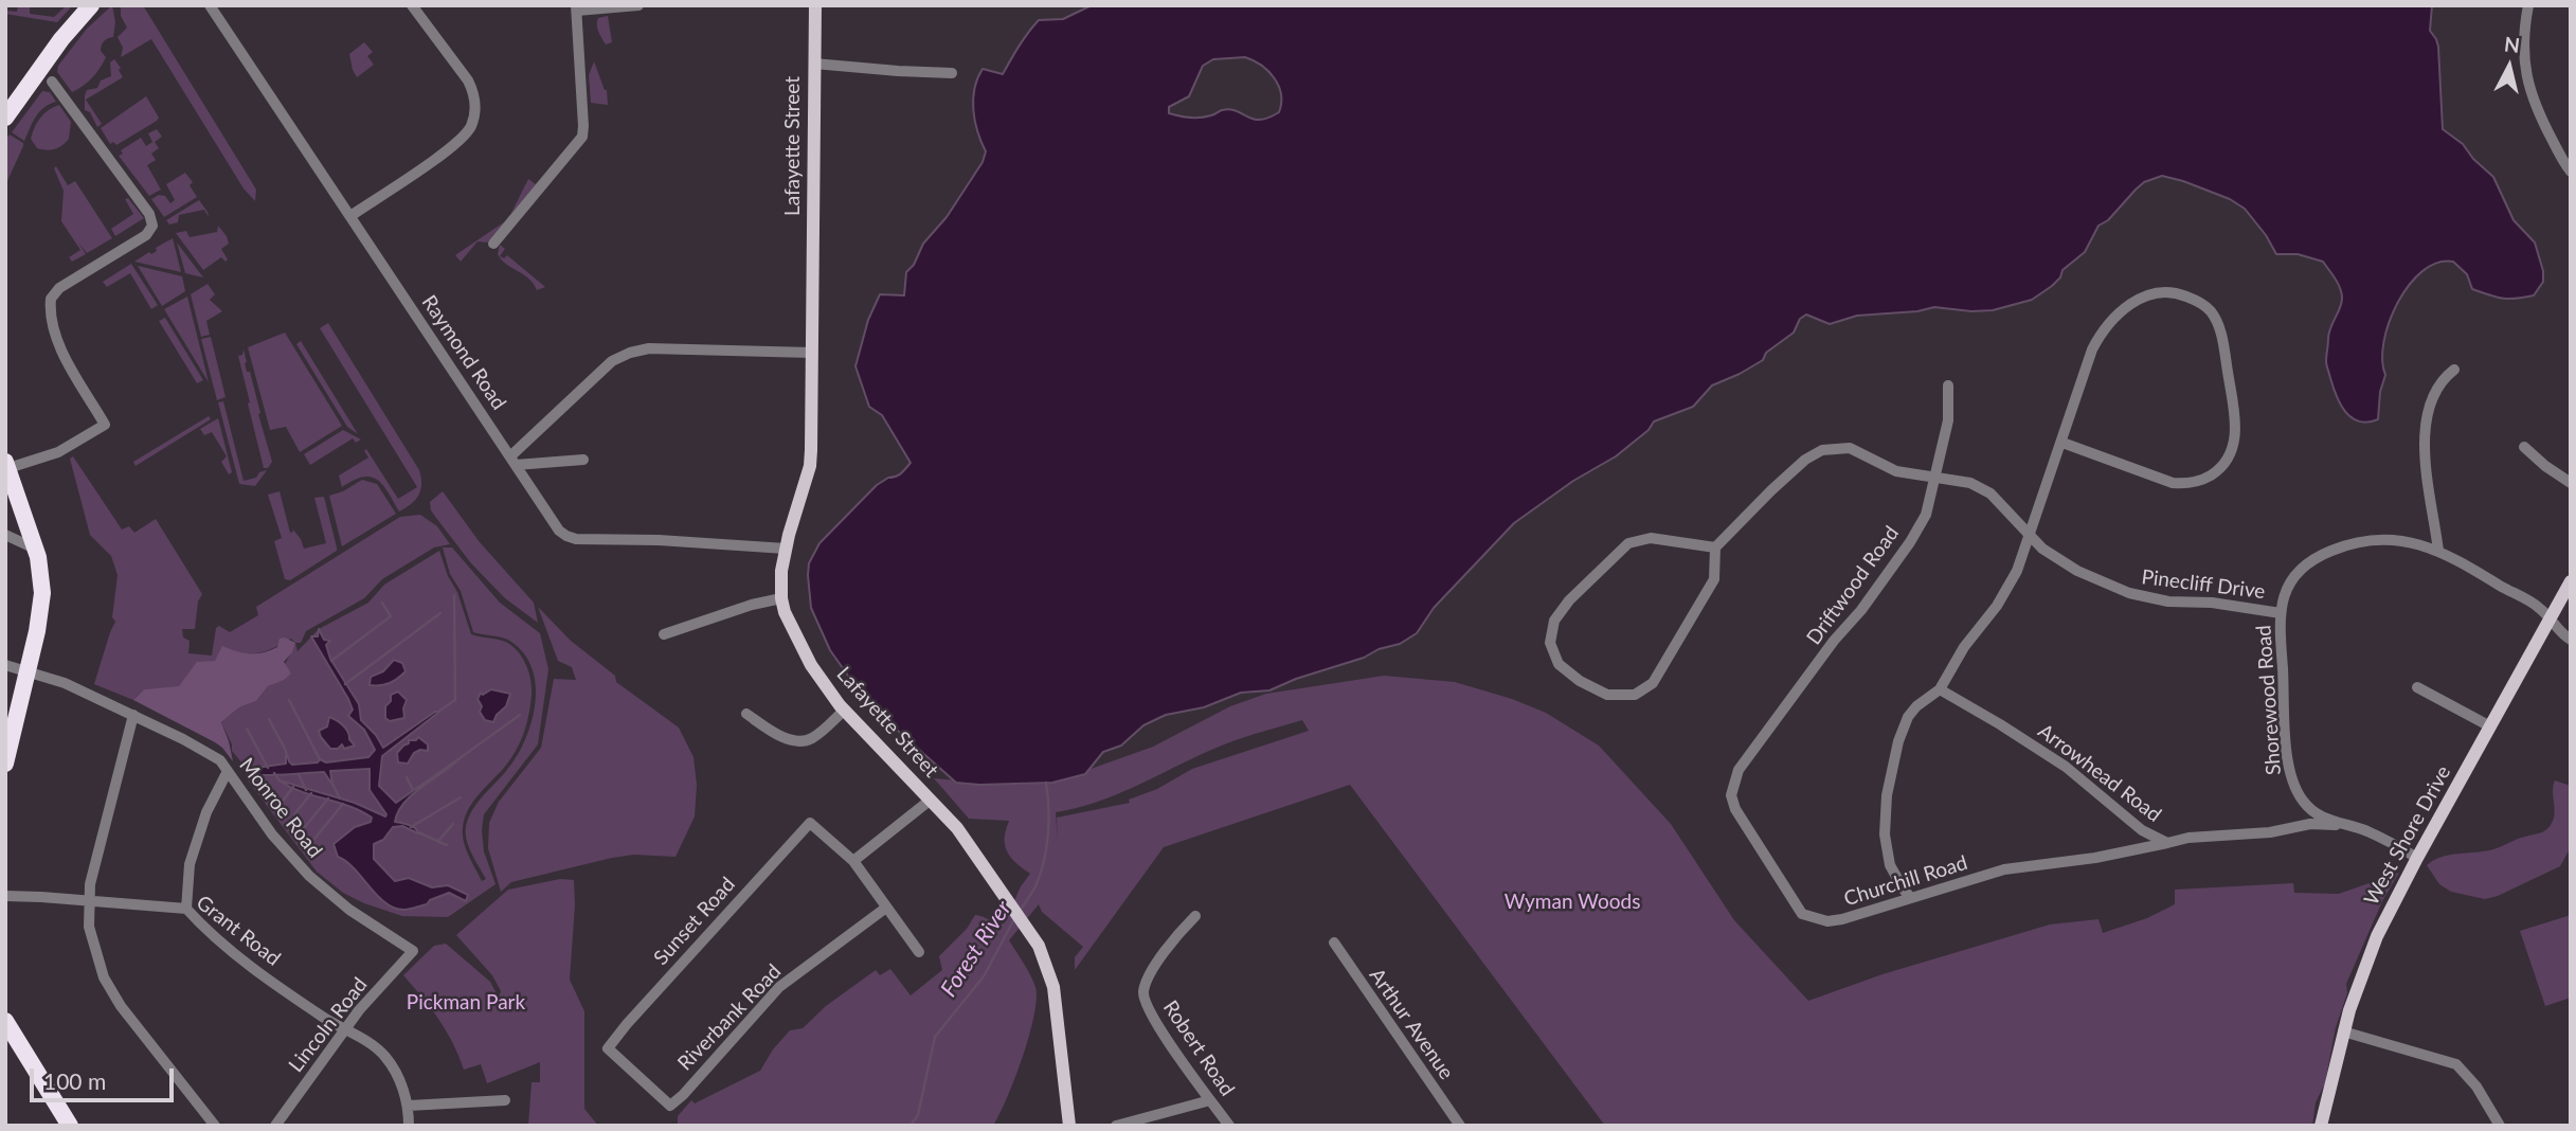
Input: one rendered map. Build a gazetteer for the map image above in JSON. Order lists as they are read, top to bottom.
{
  "streets": {
    "main road": ["Lafayette Street", "West Shore Drive"],
    "street": [
      "Raymond Road",
      "Pinecliff Drive",
      "Driftwood Road",
      "Shorewood Road",
      "Arrowhead Road",
      "Monroe Road",
      "Churchill Road",
      "Sunset Road",
      "Grant Road",
      "Riverbank Road",
      "Arthur Avenue",
      "Lincoln Road",
      "Robert Road"
    ]
  },
  "crossings": [
    ["Lafayette Street", "Raymond Road"],
    ["Pinecliff Drive", "Driftwood Road"],
    ["Pinecliff Drive", "Shorewood Road"],
    ["Driftwood Road", "Churchill Road"],
    ["Shorewood Road", "Arrowhead Road"],
    ["Shorewood Road", "West Shore Drive"],
    ["Arrowhead Road", "Churchill Road"],
    ["Monroe Road", "Lincoln Road"],
    ["Sunset Road", "Riverbank Road"],
    ["Grant Road", "Lincoln Road"]
  ],
  "water": ["Forest River"],
  "parks": ["Wyman Woods", "Pickman Park"],
  "scale_bar": "100 m",
  "north": "top"
}
